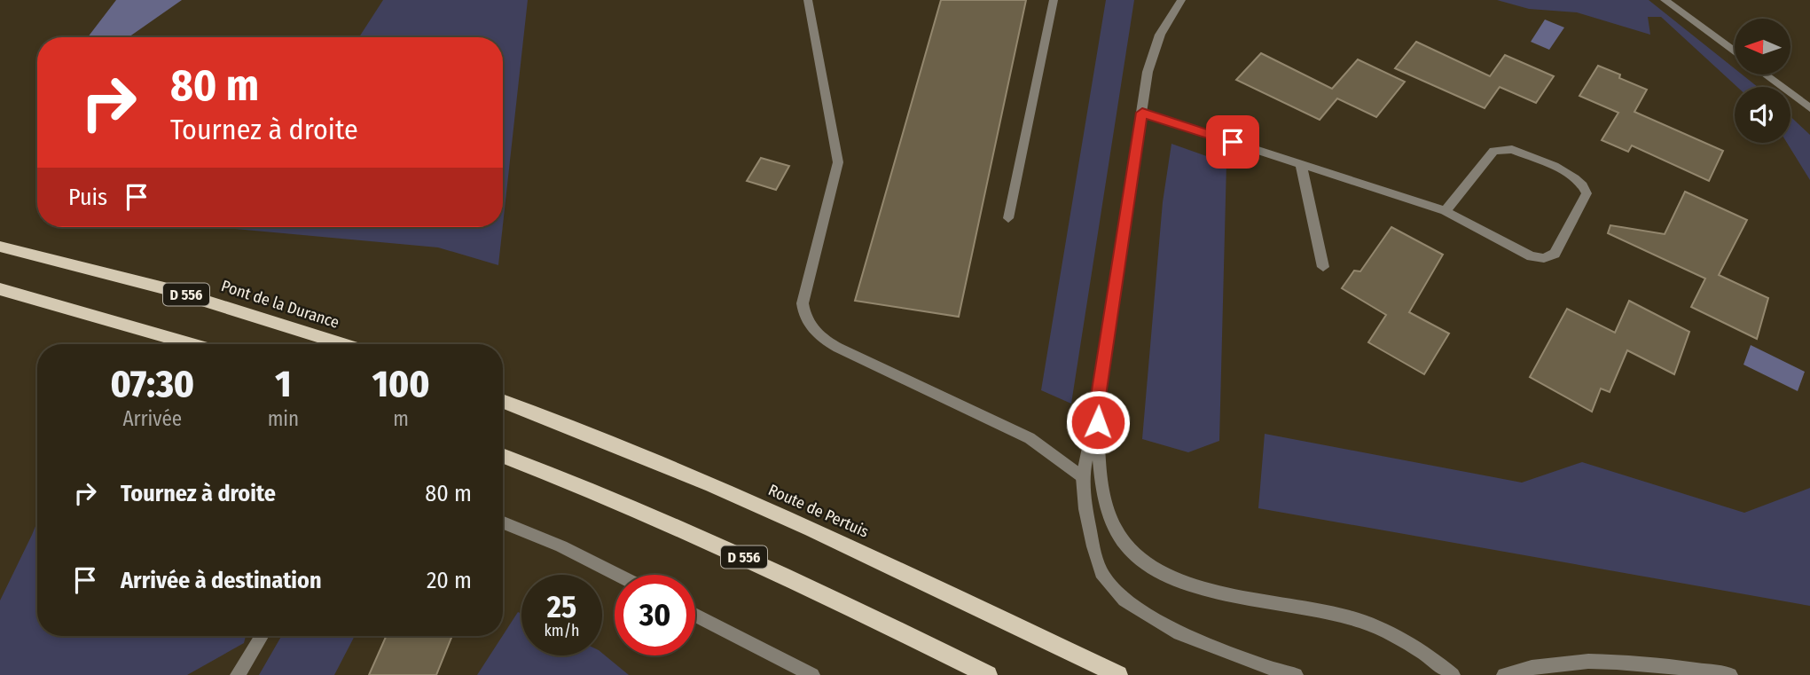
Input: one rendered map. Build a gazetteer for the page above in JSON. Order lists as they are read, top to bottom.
{
  "streets": {
    "main road": ["D 556", "Pont de la Durance", "Route de Pertuis"]
  },
  "north": "left",
  "page": {
    "turn": ["80 m", "Tournez à droite"],
    "then": "Puis",
    "eta": [
      "07:30",
      "Arrivée",
      "1",
      "min",
      "100",
      "m"
    ],
    "list": [
      {
        "name": "Tournez à droite",
        "value": "80 m"
      },
      {
        "name": "Arrivée à destination",
        "value": "20 m"
      }
    ],
    "speed": "25 km/h",
    "limit": "30"
  }
}
